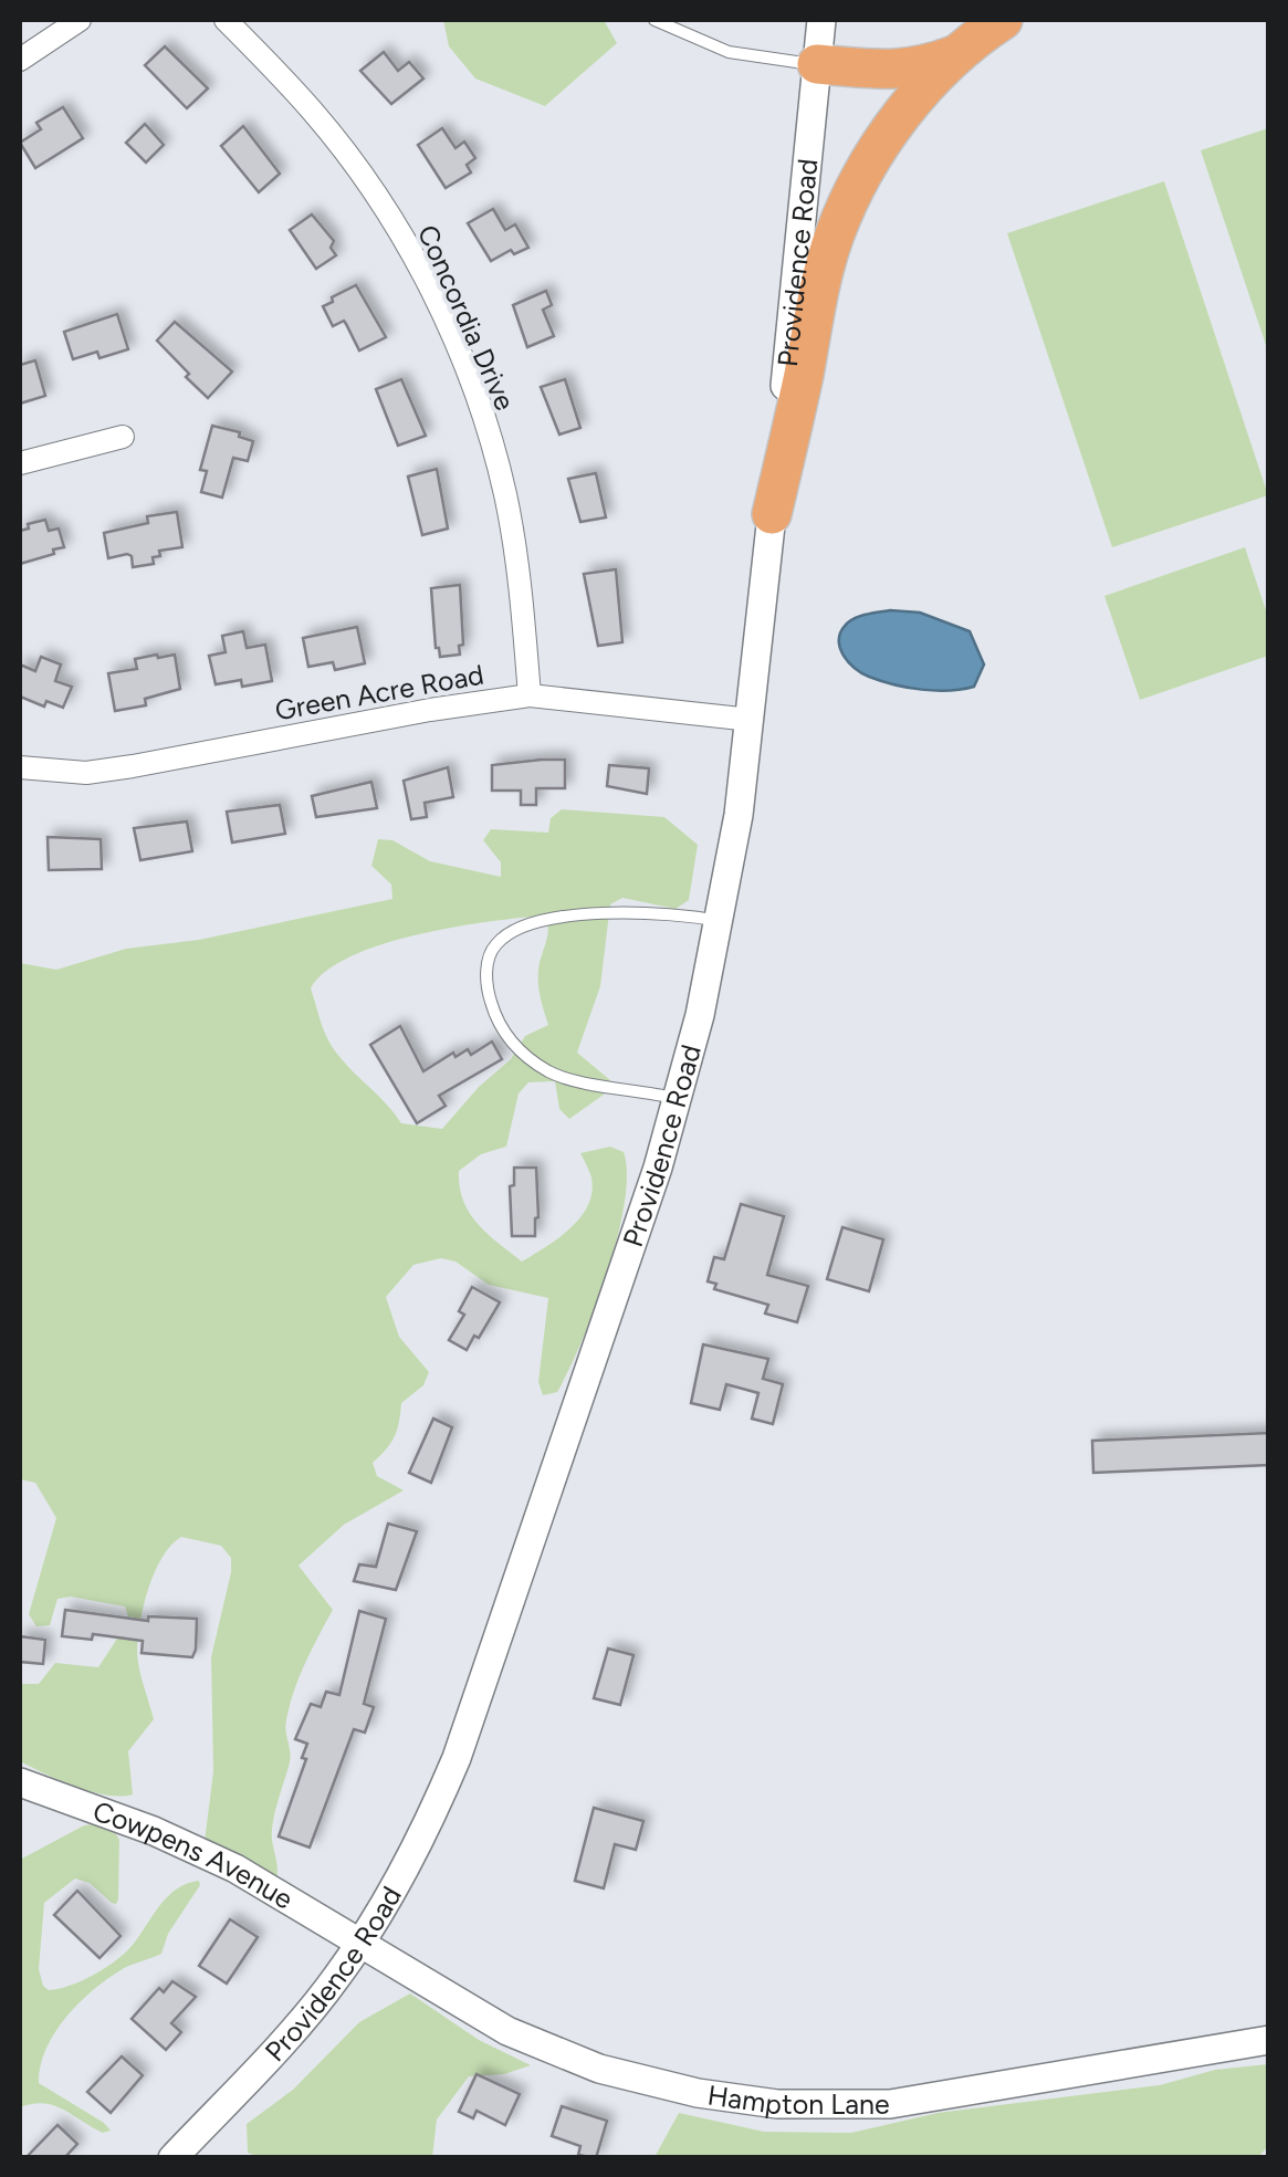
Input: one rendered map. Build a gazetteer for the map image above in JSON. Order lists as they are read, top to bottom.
{
  "streets": {
    "street": [
      "Providence Road",
      "Concordia Drive",
      "Green Acre Road",
      "Cowpens Avenue",
      "Hampton Lane"
    ]
  },
  "crossings": [
    ["Providence Road", "Green Acre Road"],
    ["Providence Road", "Cowpens Avenue"],
    ["Providence Road", "Hampton Lane"],
    ["Concordia Drive", "Green Acre Road"],
    ["Cowpens Avenue", "Hampton Lane"]
  ]
}
